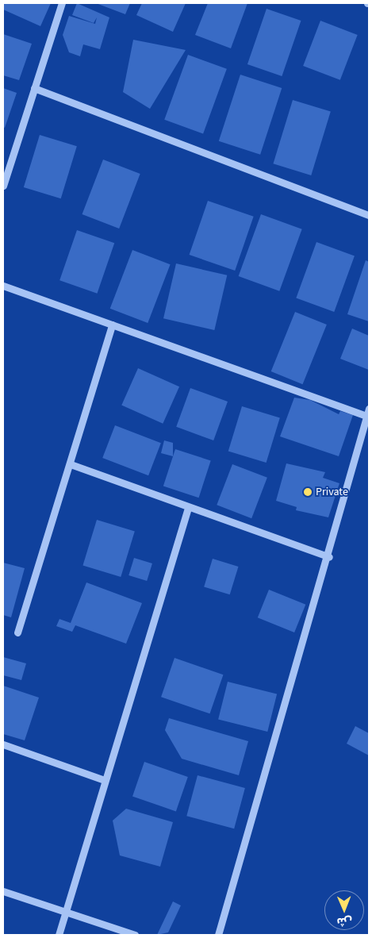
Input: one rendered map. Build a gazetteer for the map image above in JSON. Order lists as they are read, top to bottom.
{
  "places": ["Private"],
  "north": "bottom"
}
